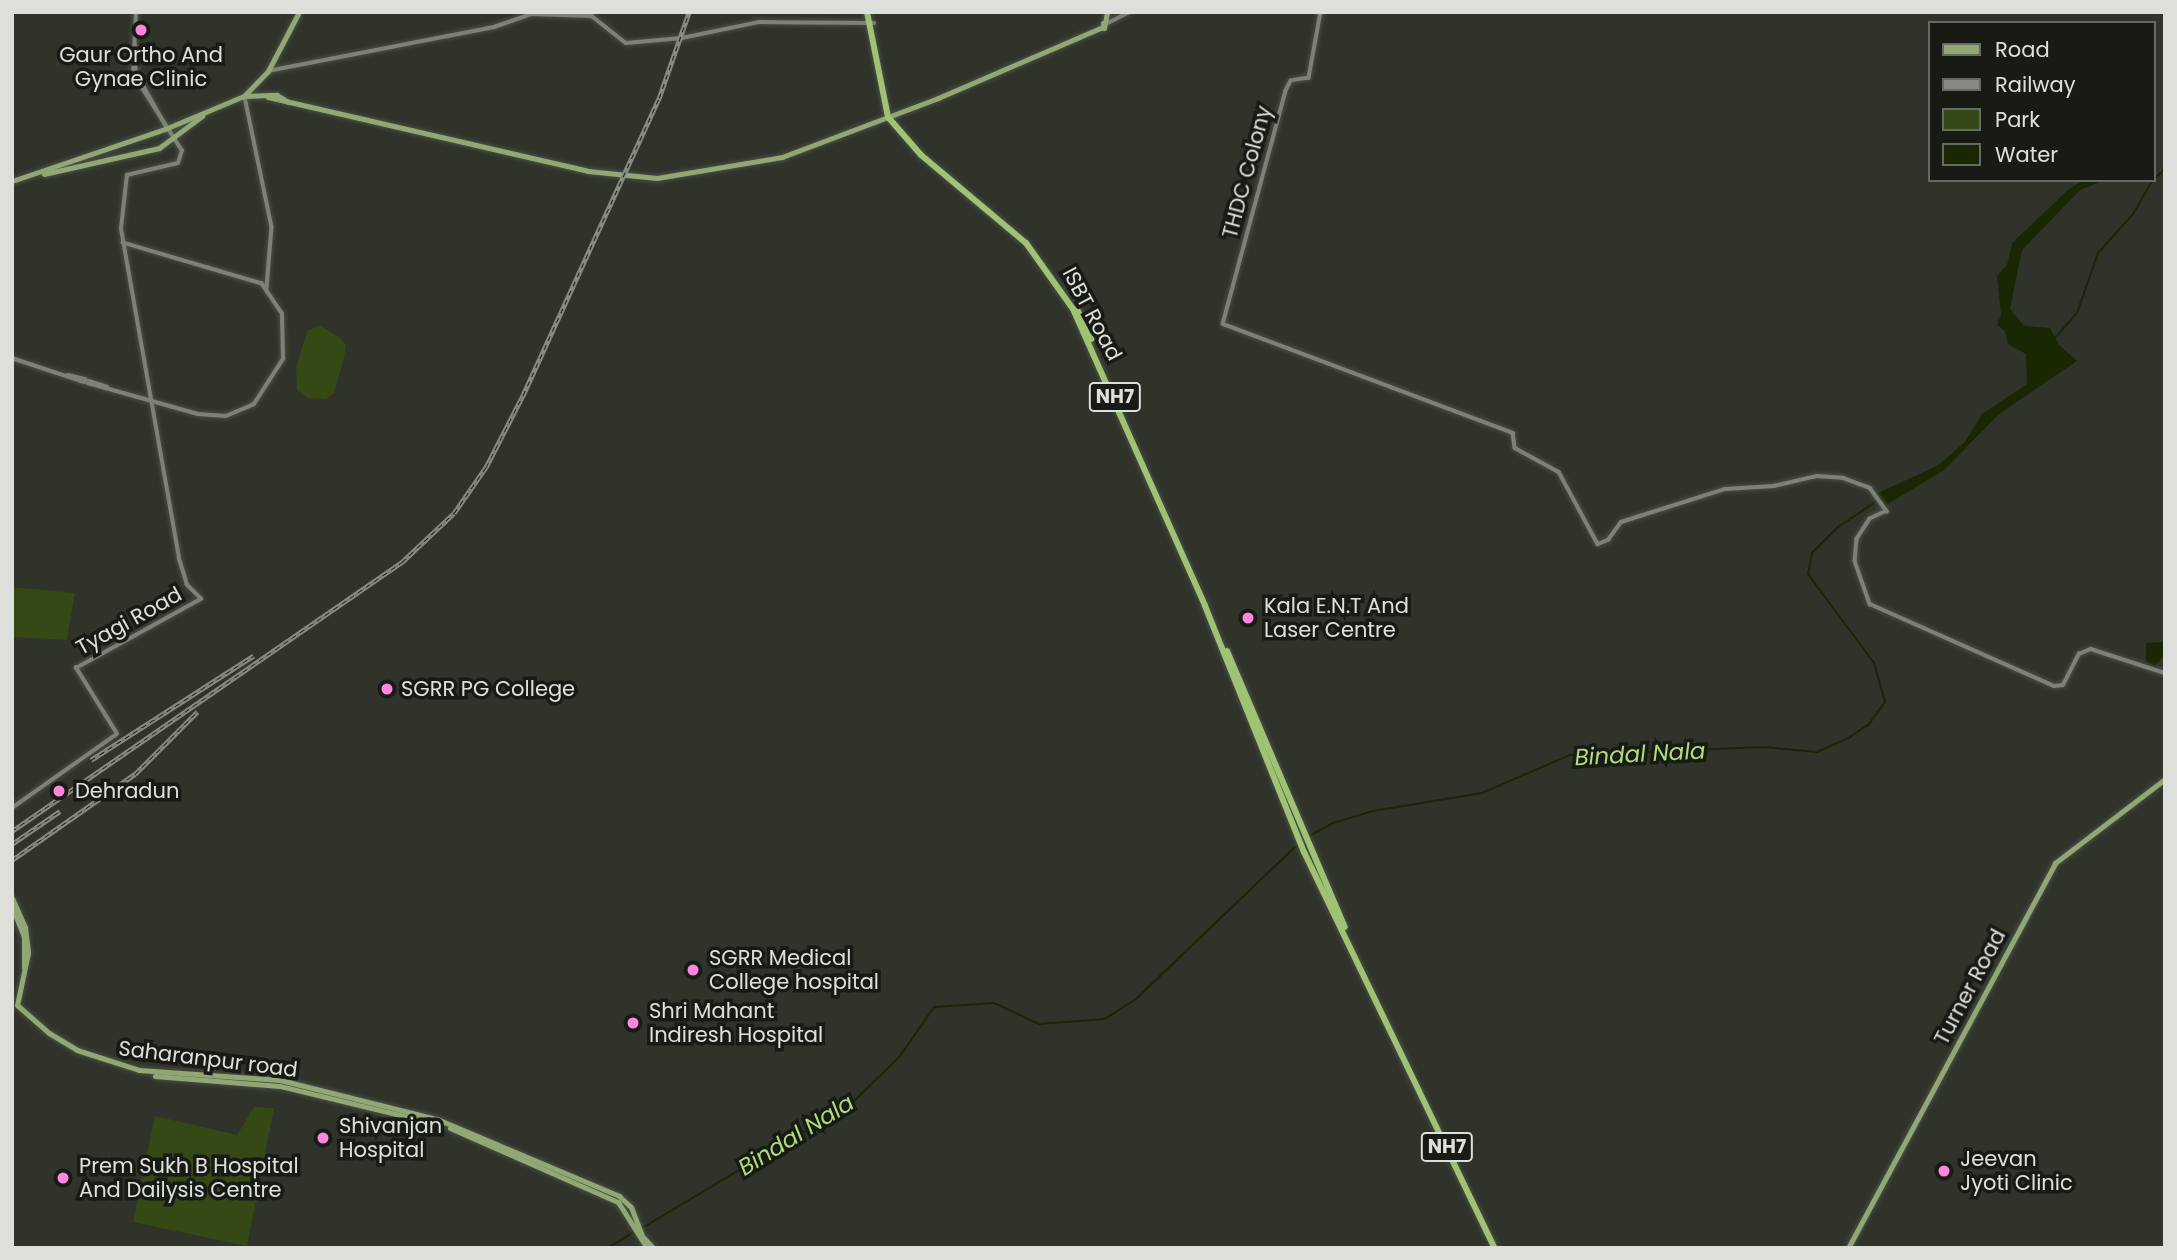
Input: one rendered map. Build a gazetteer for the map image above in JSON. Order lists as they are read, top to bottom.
{
  "streets": {
    "highway": ["ISBT Road", "NH7"],
    "main road": ["Turner Road", "Saharanpur road"],
    "street": ["THDC Colony", "Tyagi Road"]
  },
  "water": ["Bindal Nala"],
  "places": [
    "Gaur Ortho And Gynae Clinic",
    "Kala E.N.T And Laser Centre",
    "SGRR PG College",
    "Dehradun",
    "SGRR Medical College hospital",
    "Shri Mahant Indiresh Hospital",
    "Shivanjan Hospital",
    "Jeevan Jyoti Clinic",
    "Prem Sukh B Hospital And Dailysis Centre"
  ],
  "legend": [
    "Road",
    "Railway",
    "Park",
    "Water"
  ]
}
